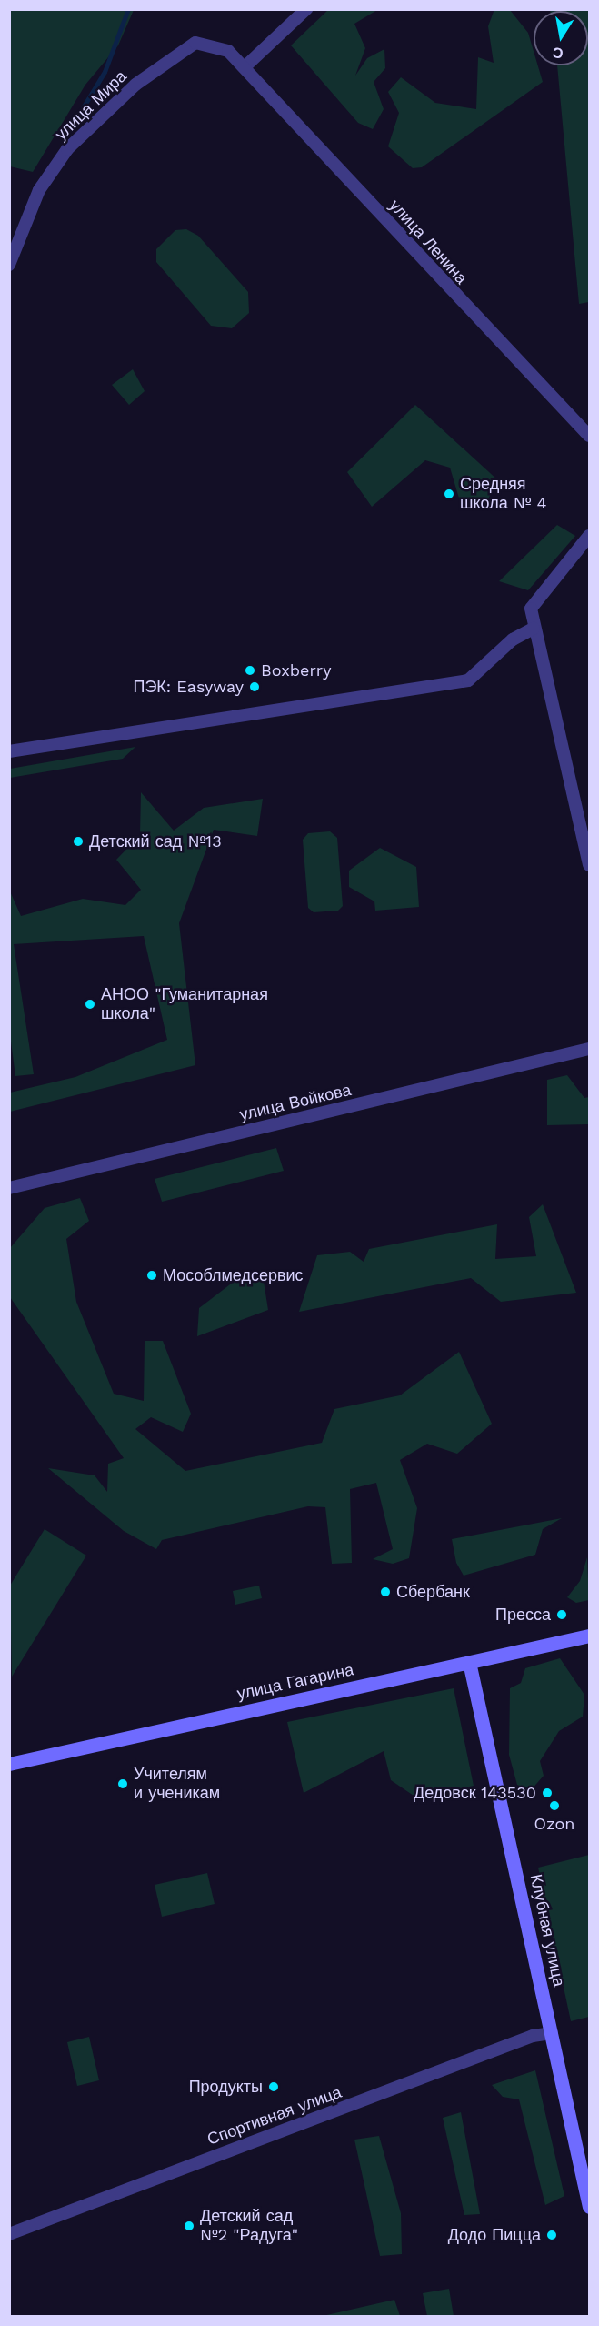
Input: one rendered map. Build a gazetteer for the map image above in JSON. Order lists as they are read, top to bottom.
{
  "streets": {
    "street": [
      "улица Мира",
      "улица Ленина",
      "улица Войкова",
      "улица Гагарина",
      "Клубная улица",
      "Спортивная улица"
    ]
  },
  "crossings": [
    ["улица Мира", "улица Ленина"],
    ["улица Гагарина", "Клубная улица"],
    ["Клубная улица", "Спортивная улица"]
  ],
  "places": [
    "Средняя школа № 4",
    "Boxberry",
    "ПЭК: Easyway",
    "Детский сад №13",
    "АНОО \"Гуманитарная школа\"",
    "Мособлмедсервис",
    "Сбербанк",
    "Пресса",
    "Учителям и ученикам",
    "Дедовск 143530",
    "Ozon",
    "Продукты",
    "Детский сад №2 \"Радуга\"",
    "Додо Пицца"
  ],
  "north": "bottom"
}
